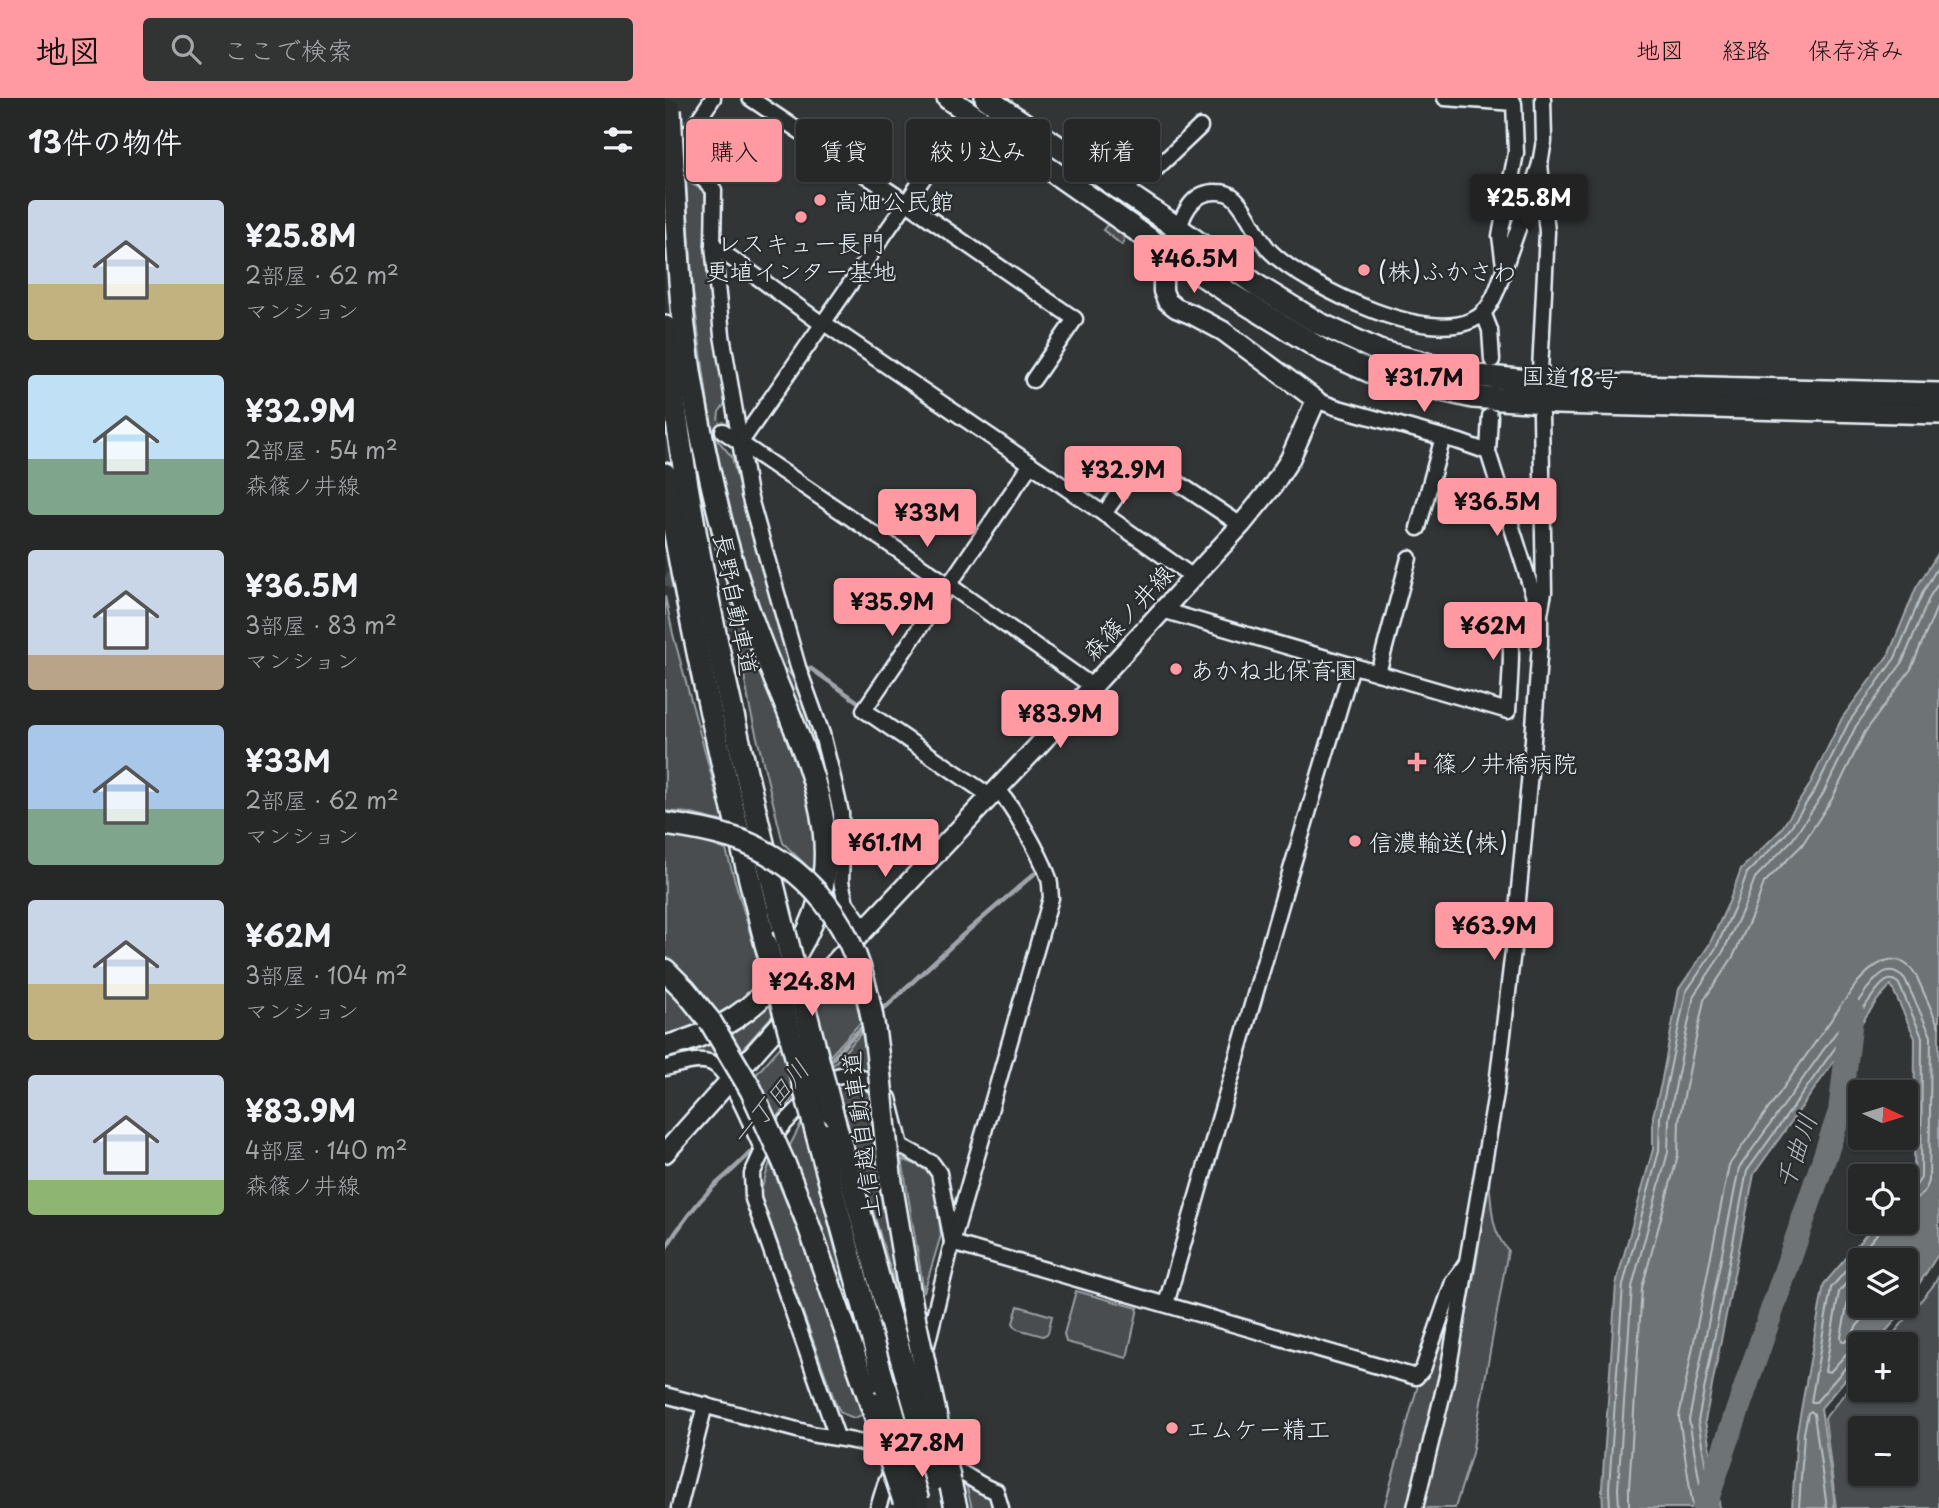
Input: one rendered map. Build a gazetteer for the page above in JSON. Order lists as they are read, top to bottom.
{
  "streets": {
    "highway": ["国道18号", "長野自動車道", "上信越自動車道"],
    "main road": ["森篠ノ井線"]
  },
  "crossings": [
    ["長野自動車道", "上信越自動車道"]
  ],
  "water": ["一丁田川", "千曲川"],
  "places": {
    "other": [
      "高畑公民館",
      "レスキュー長門 更埴インター基地",
      "(株)ふかさわ",
      "あかね北保育園",
      "信濃輸送(株)",
      "エムケー精工"
    ],
    "health": ["篠ノ井橋病院"]
  },
  "north": "right",
  "page": {
    "header": "地図",
    "search": "ここで検索",
    "nav": ["地図", "経路", "保存済み"],
    "heading": "13件の物件",
    "chip": [
      "購入",
      "賃貸",
      "絞り込み",
      "新着"
    ],
    "price": [
      "¥25.8M",
      "¥46.5M",
      "¥31.7M",
      "¥32.9M",
      "¥36.5M",
      "¥33M",
      "¥35.9M",
      "¥62M",
      "¥83.9M",
      "¥61.1M",
      "¥63.9M",
      "¥24.8M",
      "¥27.8M"
    ],
    "list": [
      {
        "name": "¥25.8M",
        "note": "2部屋 · 62 m² · マンション"
      },
      {
        "name": "¥32.9M",
        "note": "2部屋 · 54 m² · 森篠ノ井線"
      },
      {
        "name": "¥36.5M",
        "note": "3部屋 · 83 m² · マンション"
      },
      {
        "name": "¥33M",
        "note": "2部屋 · 62 m² · マンション"
      },
      {
        "name": "¥62M",
        "note": "3部屋 · 104 m² · マンション"
      },
      {
        "name": "¥83.9M",
        "note": "4部屋 · 140 m² · 森篠ノ井線"
      }
    ],
    "map_buttons": ["+", "−"]
  }
}
